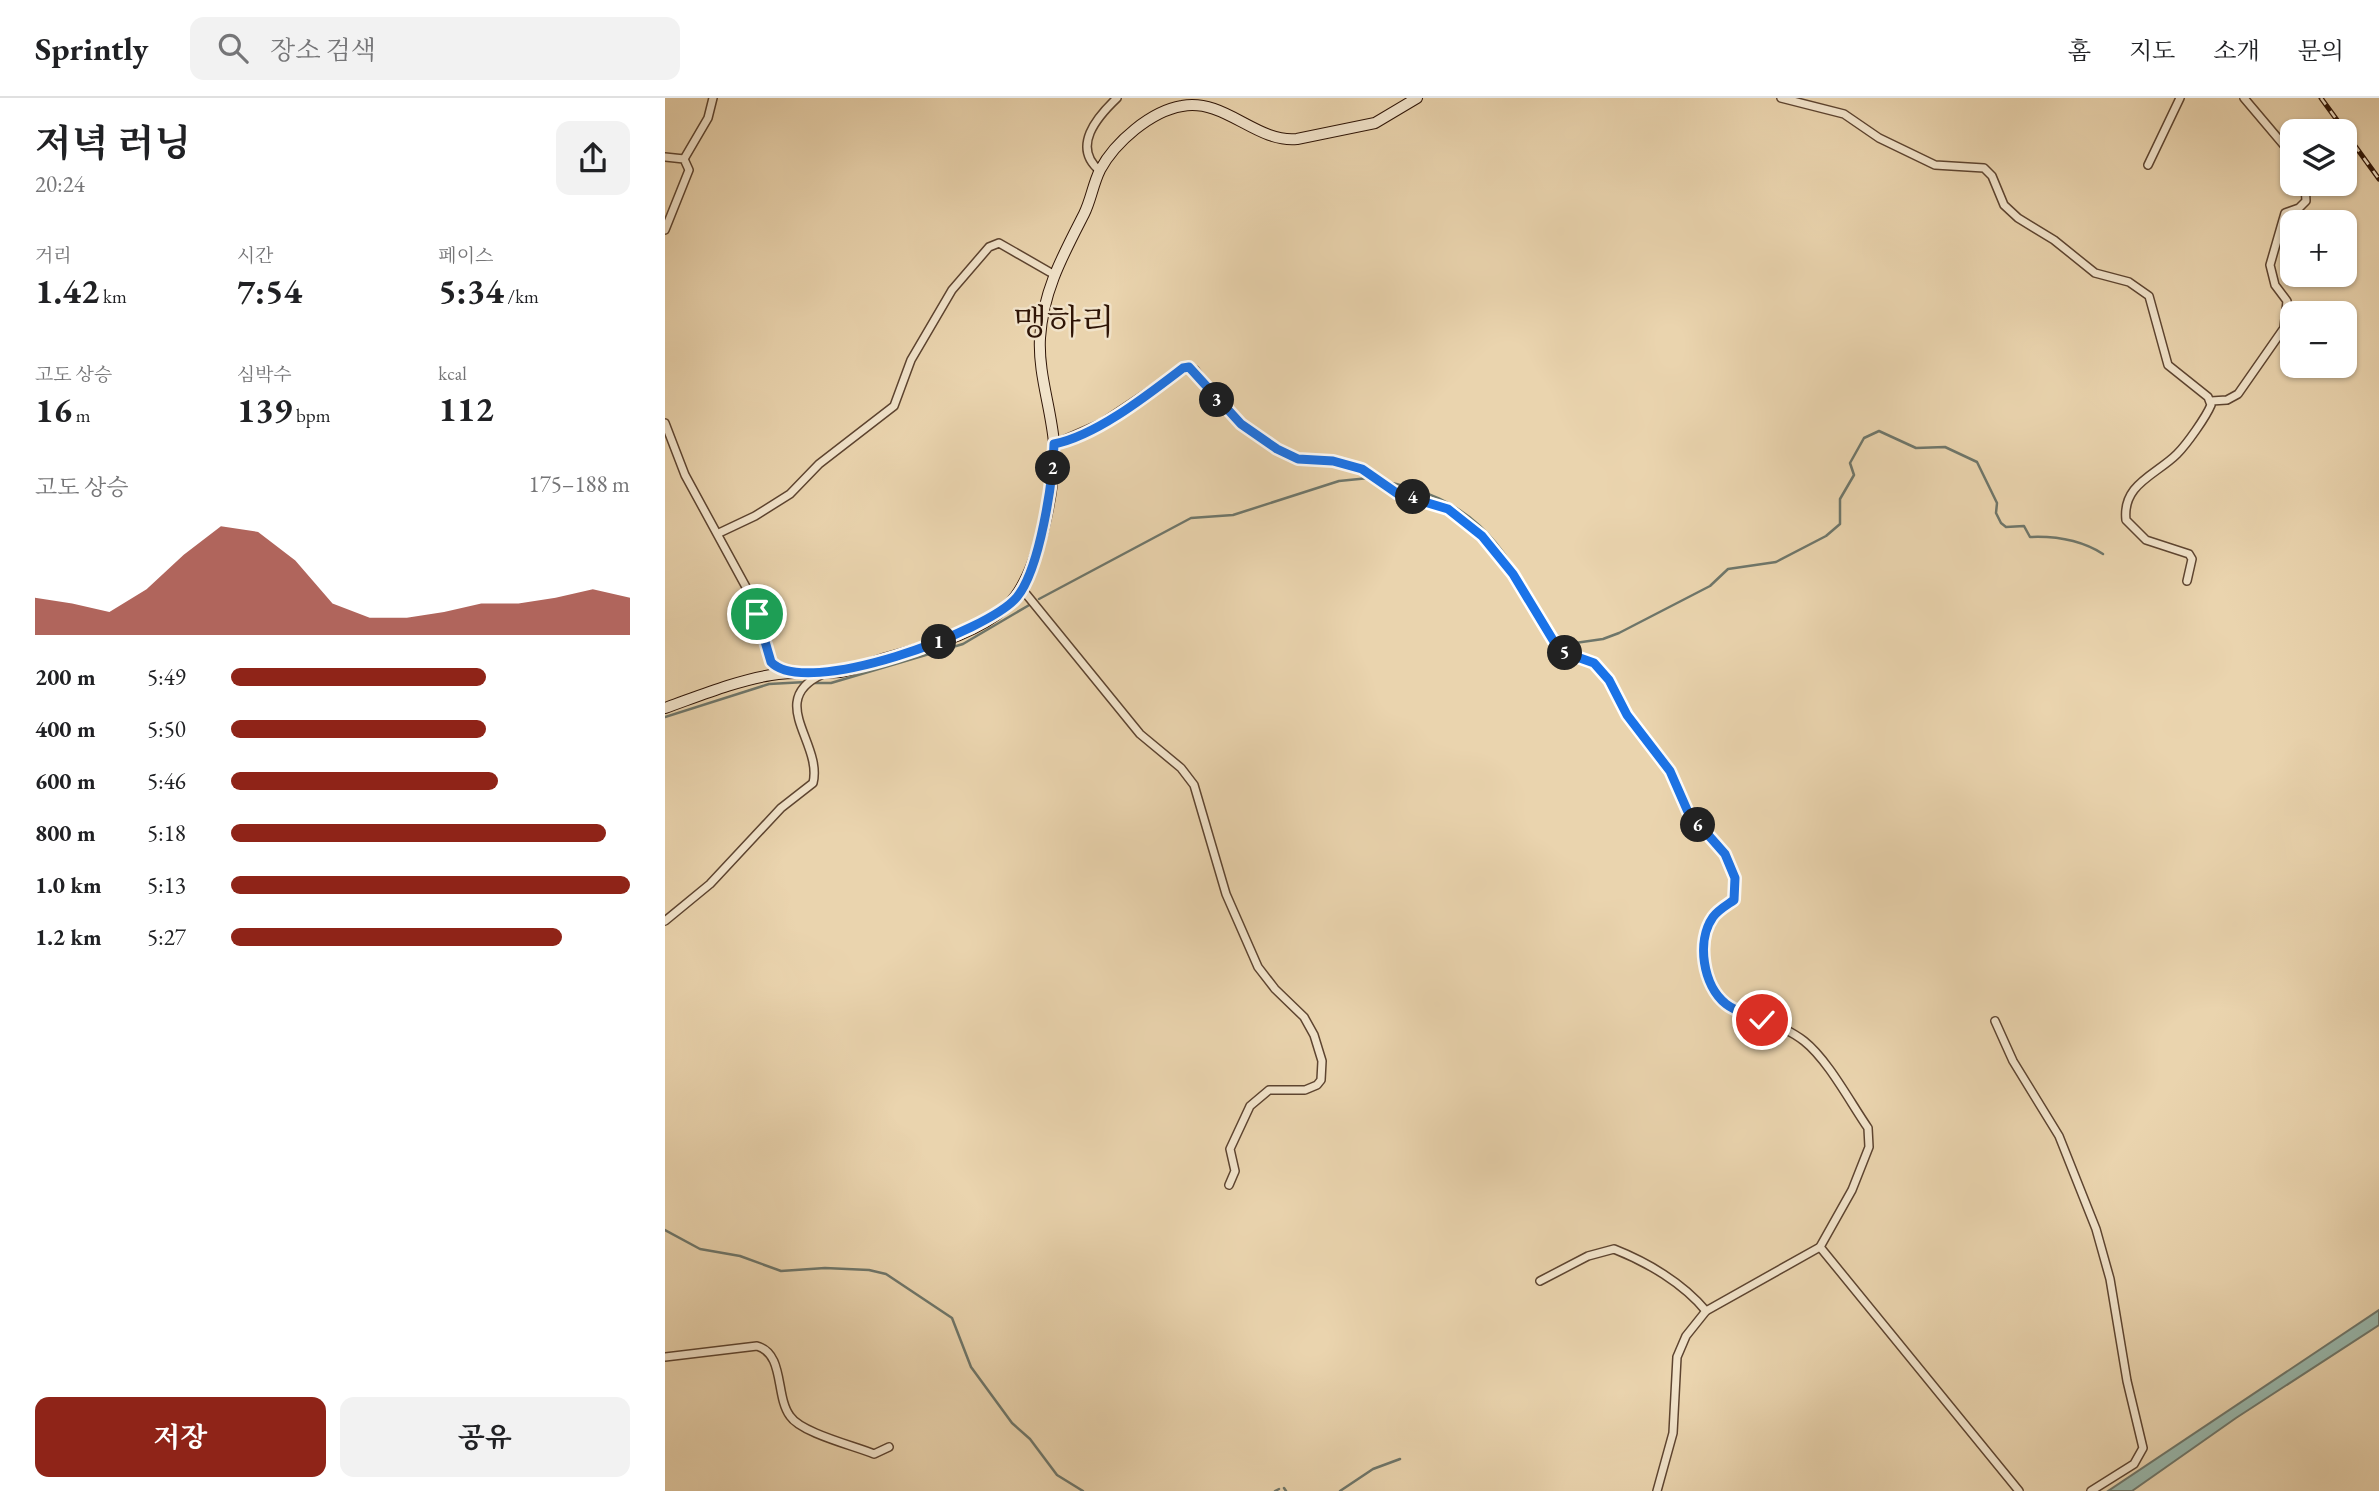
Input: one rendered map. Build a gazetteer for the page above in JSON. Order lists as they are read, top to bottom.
{
  "districts": ["맹하리"],
  "page": {
    "header": "Sprintly",
    "search": "장소 검색",
    "nav": [
      "홈",
      "지도",
      "소개",
      "문의"
    ],
    "heading": ["저녁 러닝", "20:24"],
    "map_buttons": ["+", "−"],
    "stats": [
      ["거리", "1.42 km"],
      ["시간", "7:54"],
      ["페이스", "5:34 /km"],
      ["고도 상승", "16 m"],
      ["심박수", "139 bpm"],
      ["kcal", "112"]
    ],
    "pins": [
      "3",
      "2",
      "4",
      "1",
      "5",
      "6"
    ],
    "chart": ["고도 상승", "175–188 m"],
    "list": [
      {
        "name": "200 m",
        "note": "5:49"
      },
      {
        "name": "400 m",
        "note": "5:50"
      },
      {
        "name": "600 m",
        "note": "5:46"
      },
      {
        "name": "800 m",
        "note": "5:18"
      },
      {
        "name": "1.0 km",
        "note": "5:13"
      },
      {
        "name": "1.2 km",
        "note": "5:27"
      }
    ],
    "buttons": ["저장", "공유"]
  }
}
